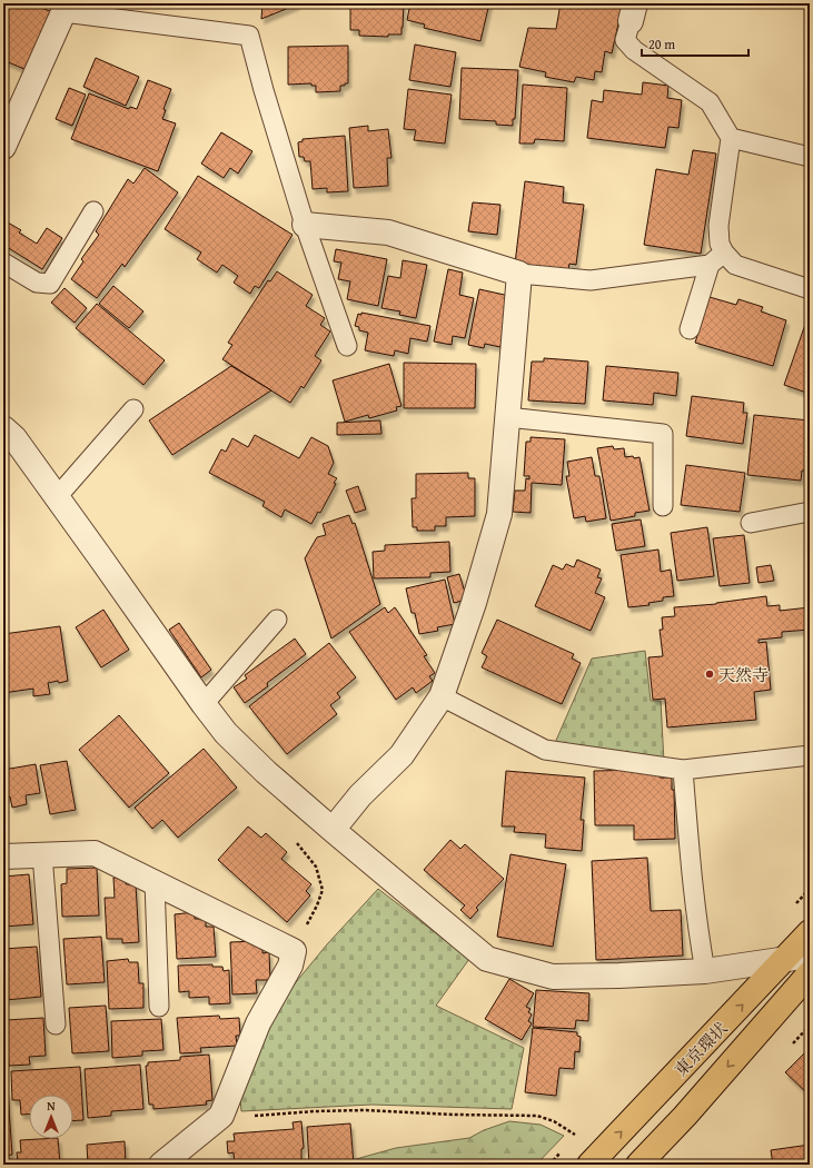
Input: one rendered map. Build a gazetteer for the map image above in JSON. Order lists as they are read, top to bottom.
{
  "streets": {
    "highway": ["東京環状"]
  },
  "places": ["天然寺"],
  "scale_bar": "20 m",
  "north": "top"
}
